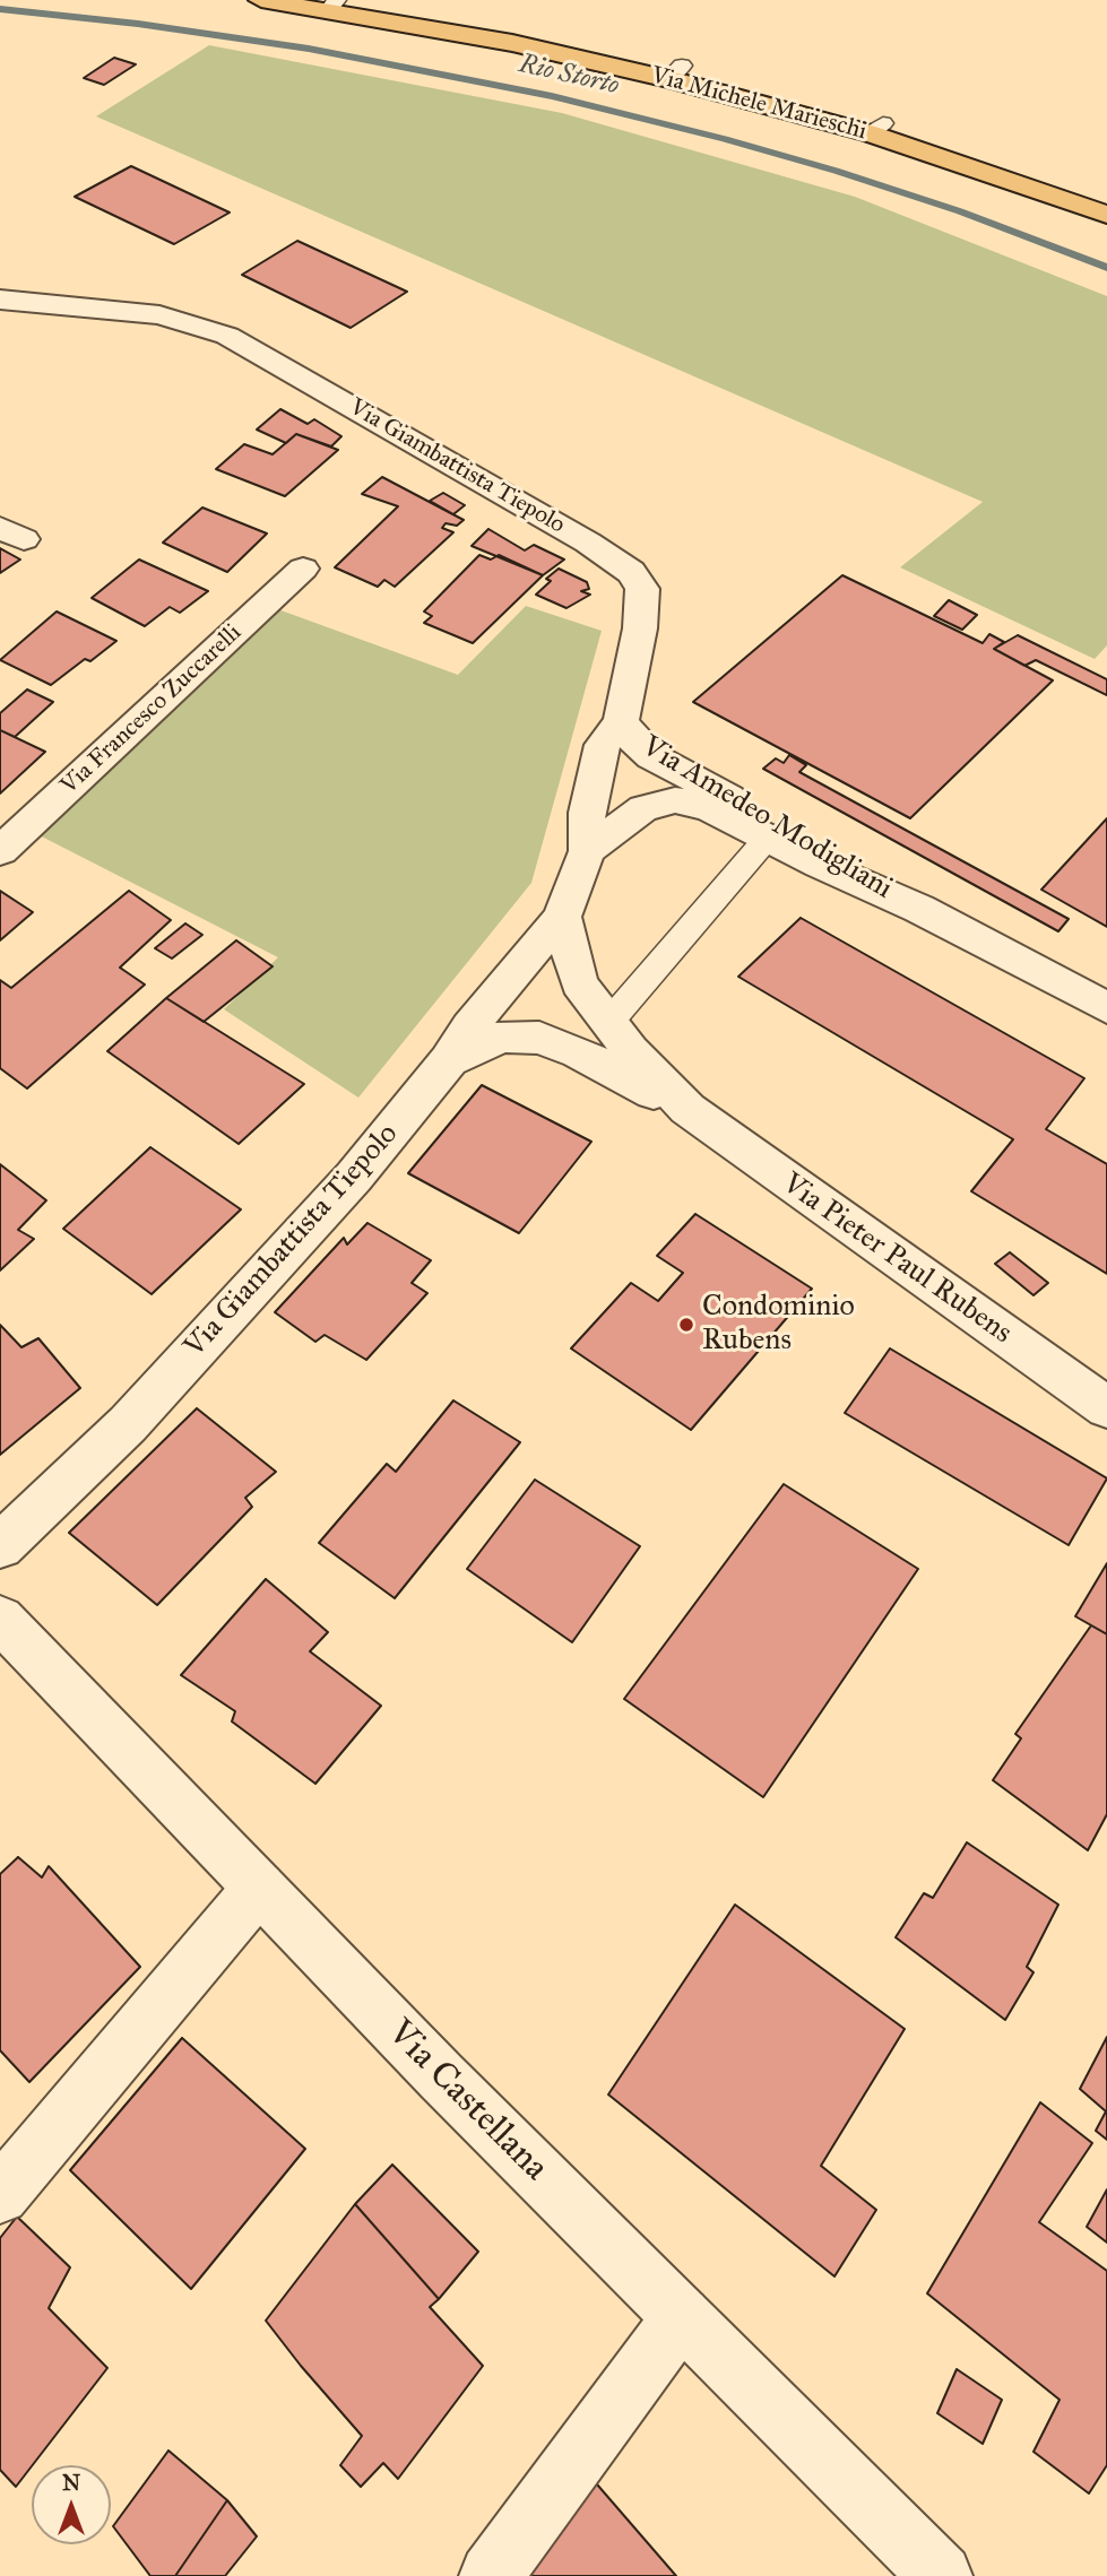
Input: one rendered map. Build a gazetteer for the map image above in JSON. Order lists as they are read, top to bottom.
{
  "streets": {
    "main road": ["Via Michele Marieschi"],
    "street": [
      "Via Giambattista Tiepolo",
      "Via Francesco Zuccarelli",
      "Via Amedeo Modigliani",
      "Via Pieter Paul Rubens",
      "Via Castellana"
    ]
  },
  "crossings": [
    ["Via Giambattista Tiepolo", "Via Amedeo Modigliani"],
    ["Via Giambattista Tiepolo", "Via Pieter Paul Rubens"]
  ],
  "water": ["Rio Storto"],
  "places": ["Condominio Rubens"],
  "north": "top"
}
